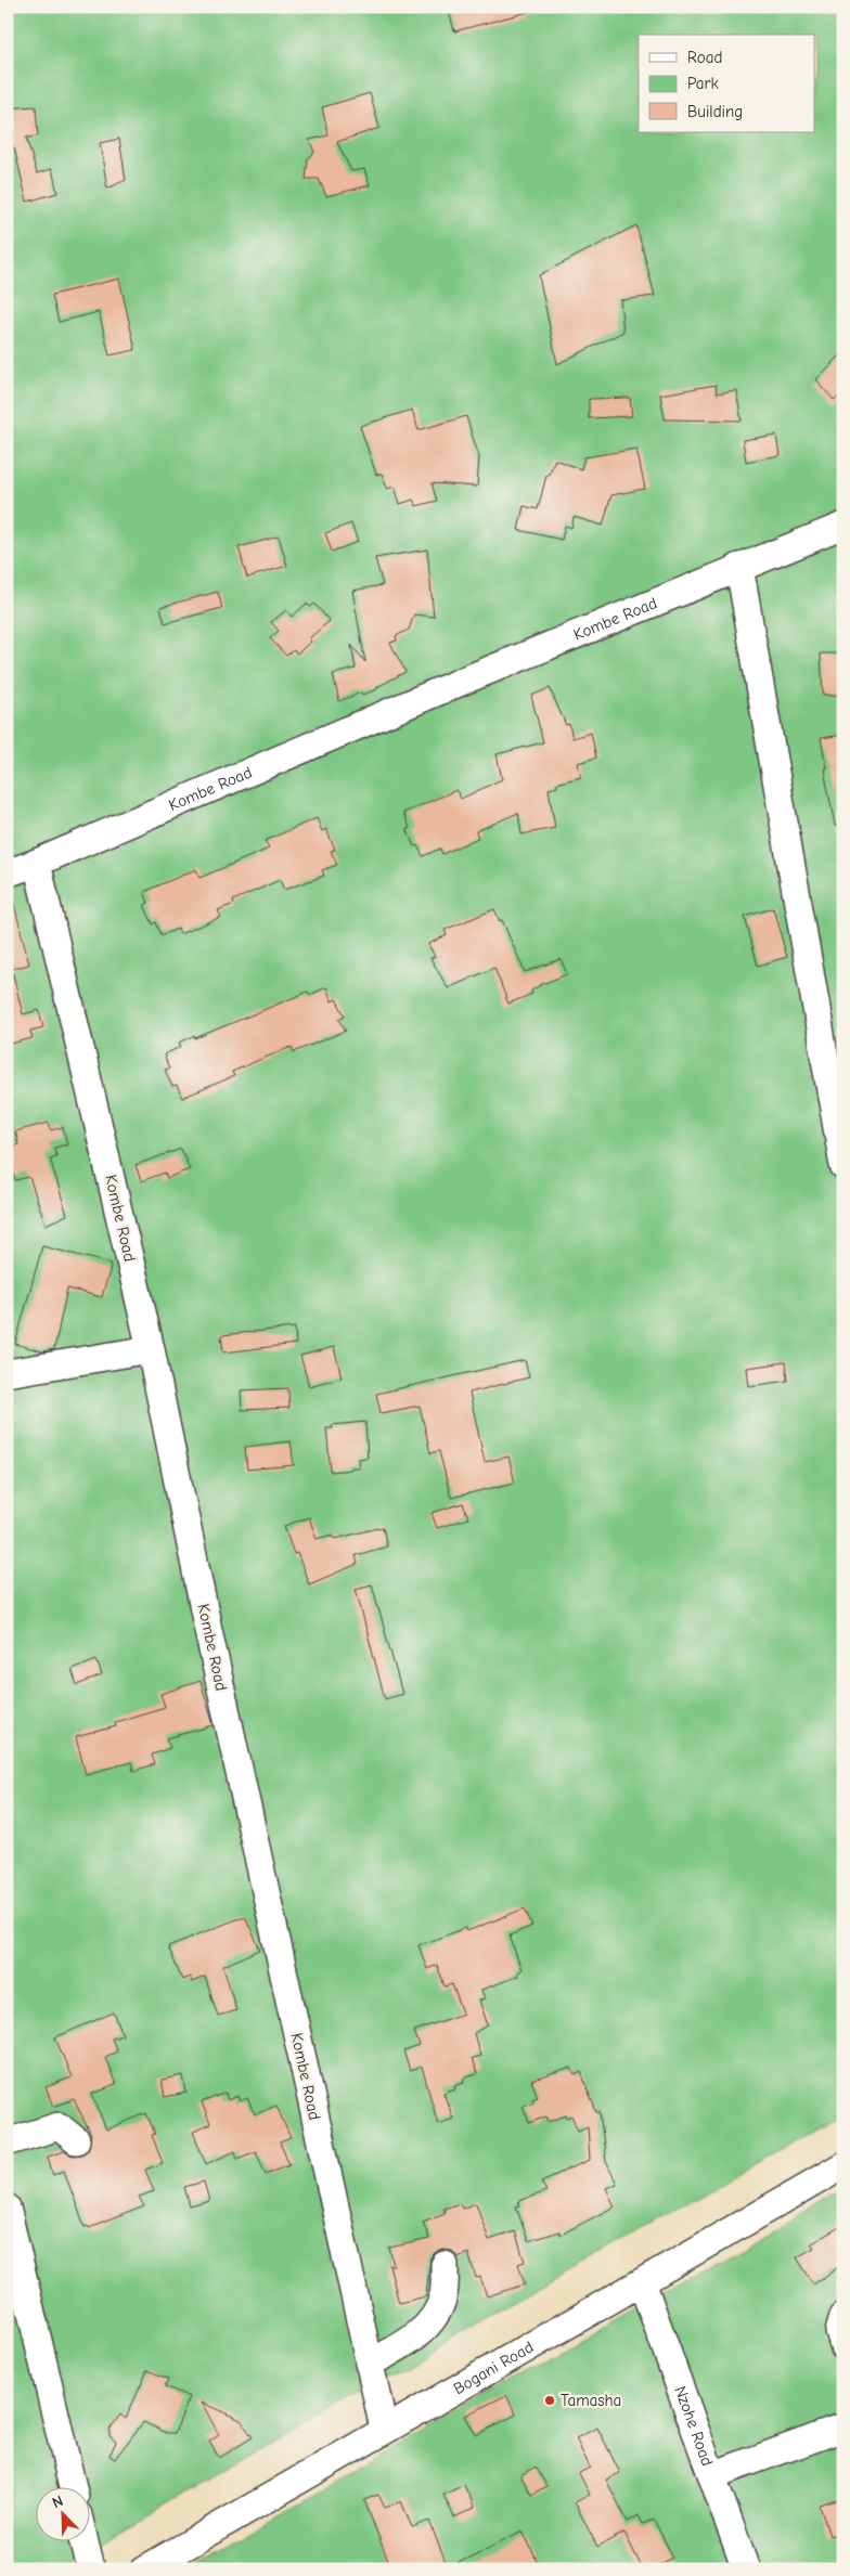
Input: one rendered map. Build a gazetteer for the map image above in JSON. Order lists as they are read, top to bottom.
{
  "streets": {
    "street": ["Kombe Road", "Bogani Road", "Nzohe Road"]
  },
  "crossings": [
    ["Kombe Road", "Bogani Road"],
    ["Bogani Road", "Nzohe Road"]
  ],
  "places": ["Tamasha"],
  "legend": ["Road", "Park", "Building"],
  "north": "top left"
}
